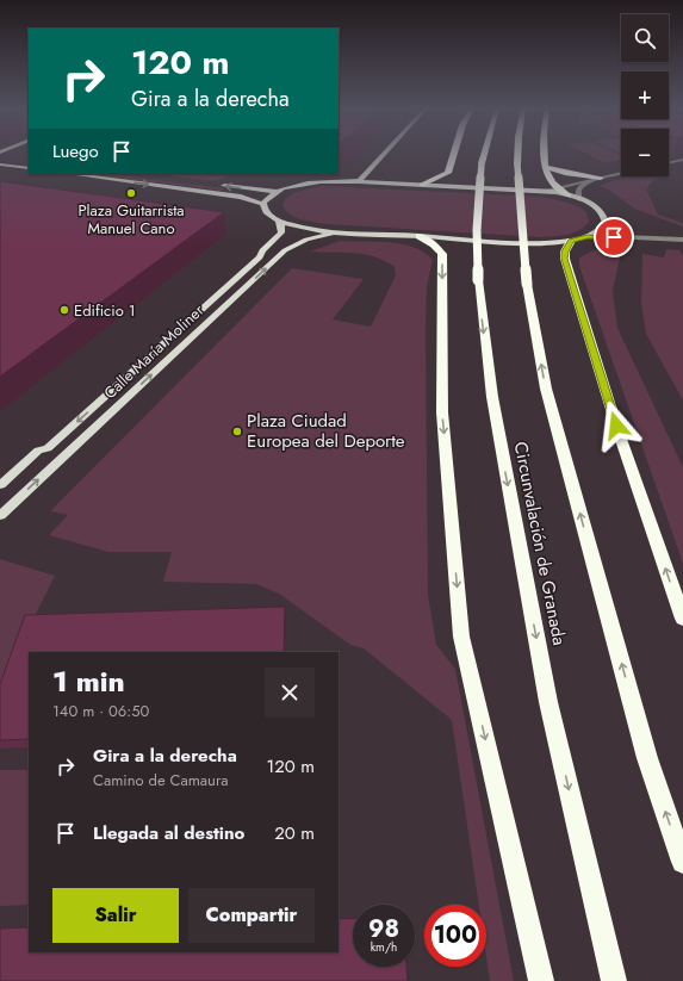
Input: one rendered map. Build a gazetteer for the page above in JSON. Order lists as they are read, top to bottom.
{
  "streets": {
    "highway": ["Circunvalación de Granada"],
    "main road": ["Calle María Moliner"]
  },
  "places": ["Plaza Guitarrista Manuel Cano", "Edificio 1", "Plaza Ciudad Europea del Deporte"],
  "page": {
    "map_buttons": ["+", "−"],
    "turn": ["120 m", "Gira a la derecha"],
    "then": "Luego",
    "heading": ["1 min", "140 m · 06:50"],
    "list": [
      {
        "name": "Gira a la derecha",
        "note": "Camino de Camaura",
        "value": "120 m"
      },
      {
        "name": "Llegada al destino",
        "value": "20 m"
      }
    ],
    "buttons": ["Salir", "Compartir"],
    "speed": "98 km/h",
    "limit": "100"
  }
}
